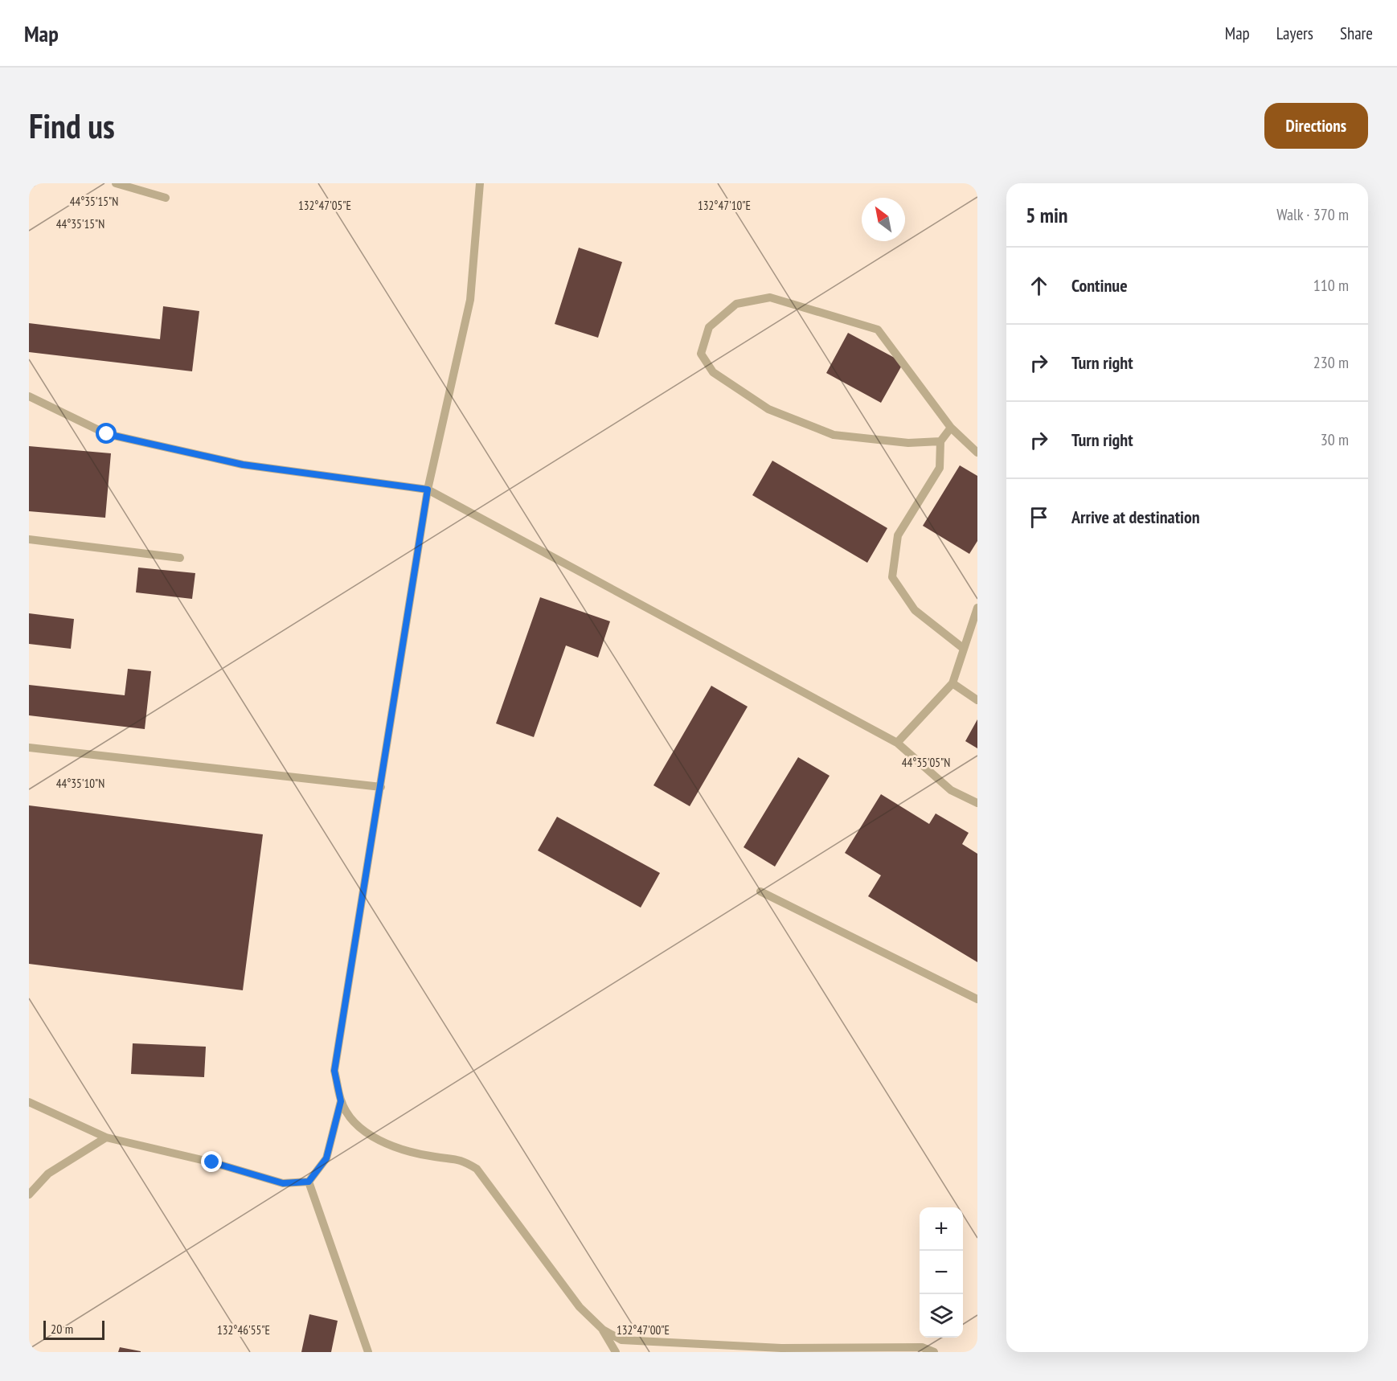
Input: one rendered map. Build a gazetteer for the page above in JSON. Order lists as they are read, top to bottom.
{
  "scale_bar": "20 m",
  "north": "top left",
  "page": {
    "header": "Map",
    "nav": ["Map", "Layers", "Share"],
    "buttons": "Directions",
    "title": "Find us",
    "heading": ["5 min", "Walk · 370 m"],
    "list": [
      ["Continue", "110 m"],
      ["Turn right", "230 m"],
      ["Turn right", "30 m"],
      "Arrive at destination"
    ],
    "map_buttons": ["+", "−"],
    "scale": "20 m"
  },
  "coordinates": [
    "44°35'15\"N",
    "132°47'05\"E",
    "132°47'10\"E",
    "44°35'05\"N",
    "44°35'10\"N",
    "132°46'55\"E",
    "132°47'00\"E"
  ]
}
